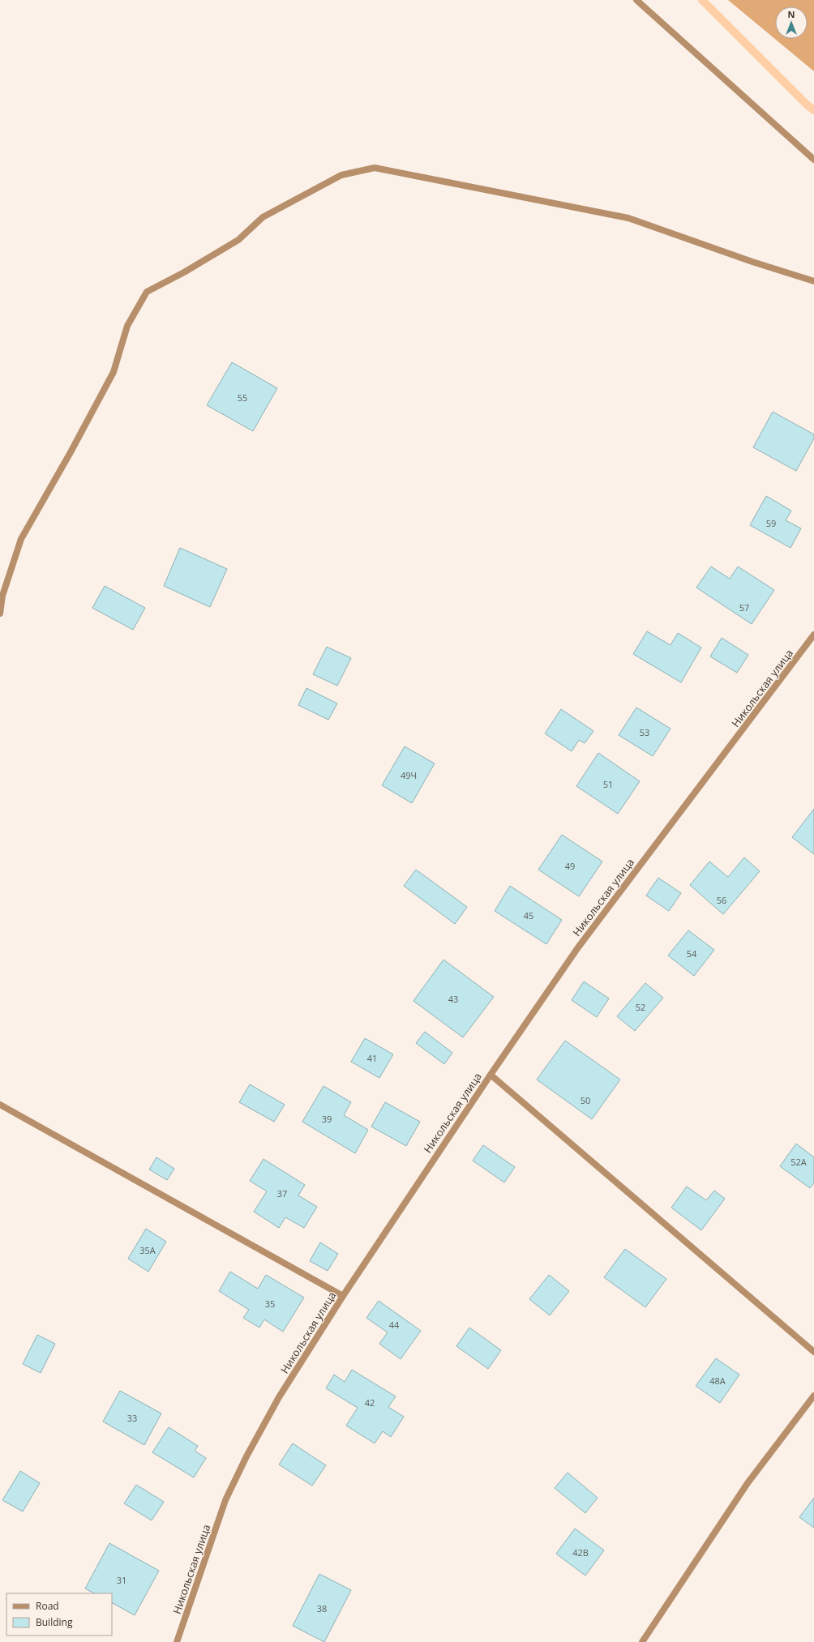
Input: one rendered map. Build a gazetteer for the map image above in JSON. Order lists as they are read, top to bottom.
{
  "streets": {
    "street": ["Никольская улица"]
  },
  "house_numbers": [
    "55",
    "59",
    "57",
    "53",
    "49Ч",
    "51",
    "49",
    "56",
    "45",
    "54",
    "43",
    "52",
    "41",
    "50",
    "39",
    "52А",
    "37",
    "35А",
    "35",
    "44",
    "48А",
    "42",
    "33",
    "42В",
    "31",
    "38"
  ],
  "legend": ["Road", "Building"],
  "north": "top"
}
